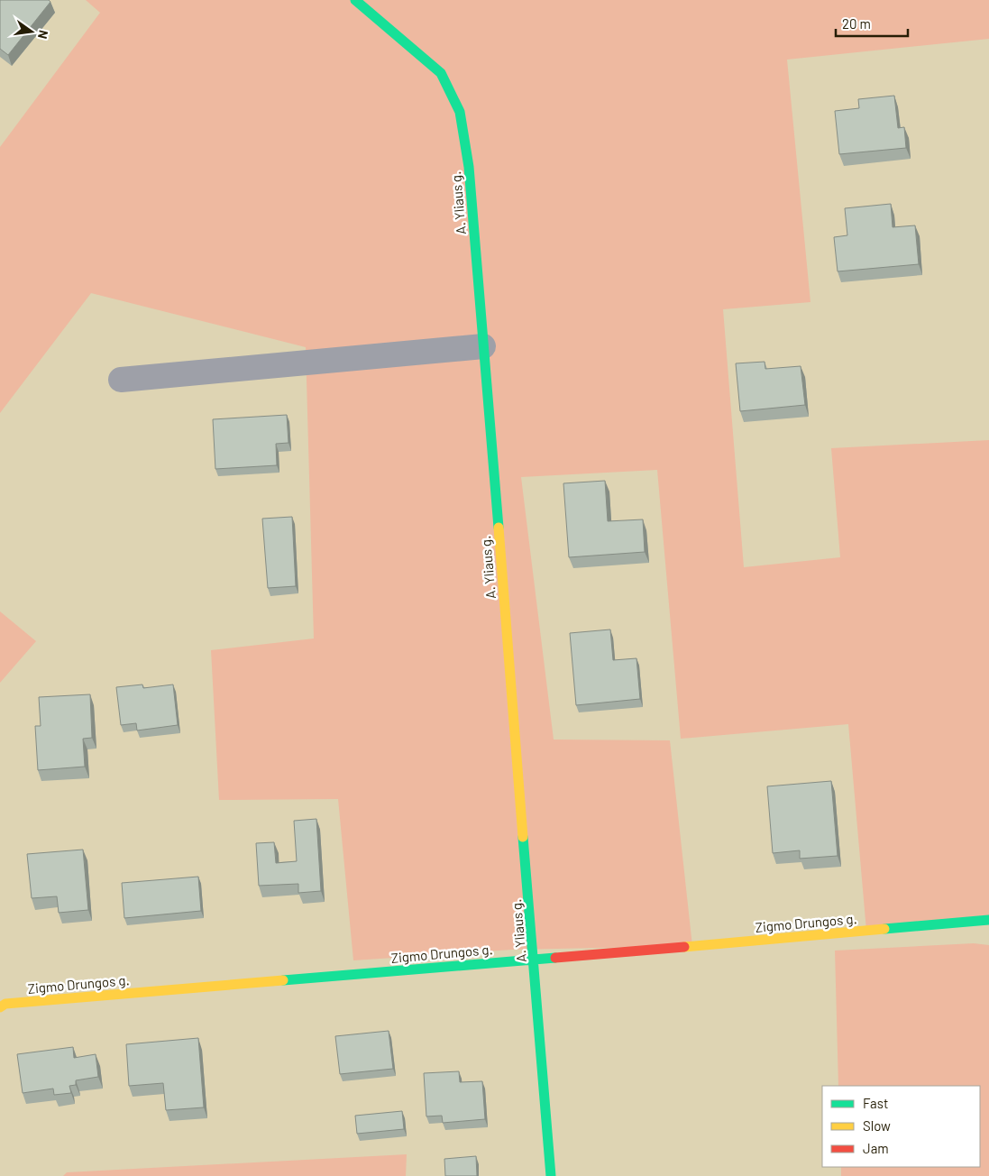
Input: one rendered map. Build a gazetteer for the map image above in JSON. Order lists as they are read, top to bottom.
{
  "streets": {
    "street": ["A. Yliaus g.", "Zigmo Drungos g."]
  },
  "crossings": [
    ["A. Yliaus g.", "Zigmo Drungos g."]
  ],
  "legend": ["Fast", "Slow", "Jam"],
  "scale_bar": "20 m",
  "north": "right"
}
